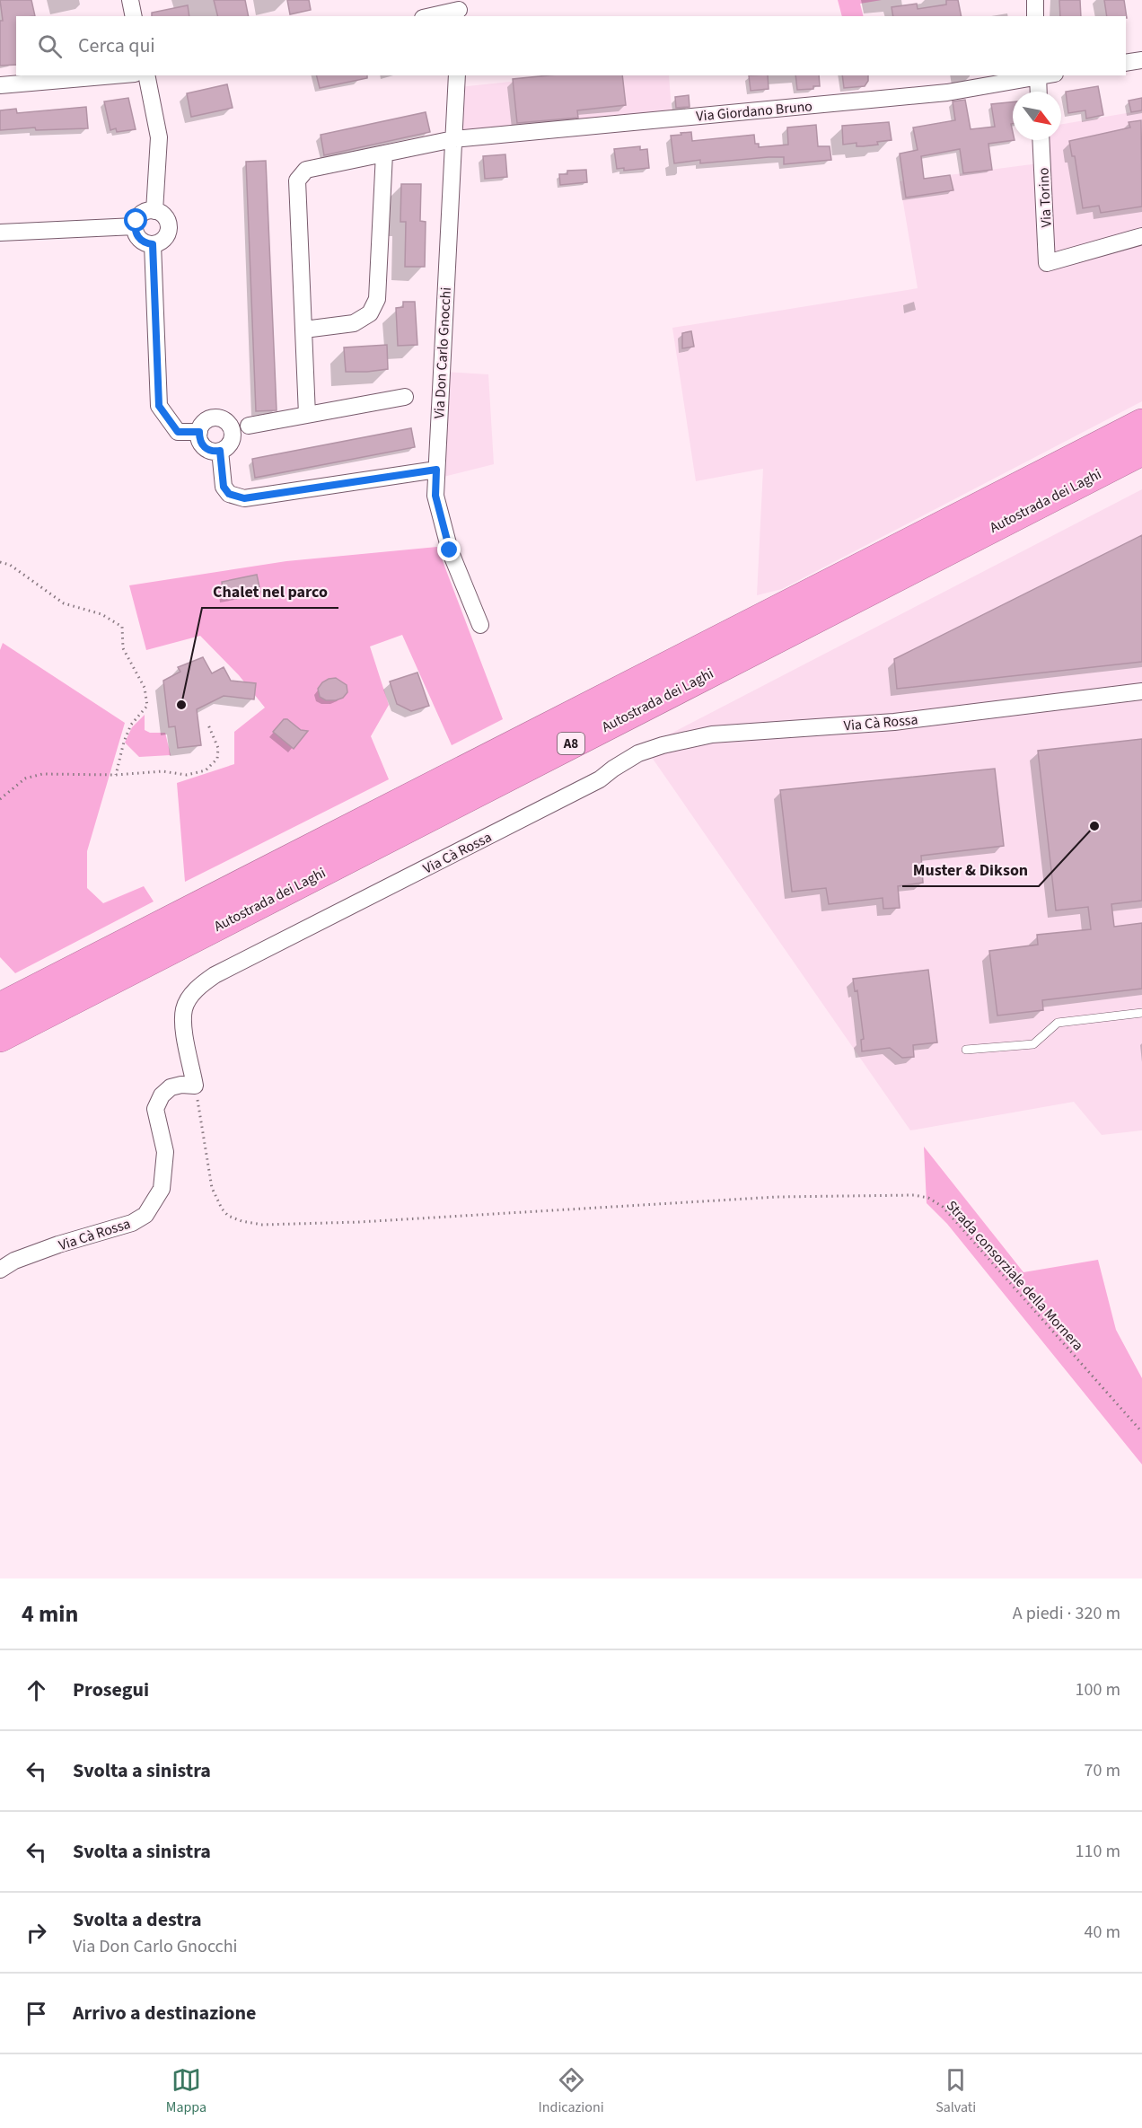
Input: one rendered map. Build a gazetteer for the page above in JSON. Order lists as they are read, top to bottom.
{
  "streets": {
    "highway": ["Autostrada dei Laghi", "A8"],
    "street": [
      "Via Giordano Bruno",
      "Via Torino",
      "Via Don Carlo Gnocchi",
      "Via Cà Rossa"
    ],
    "path": ["Strada consorziale della Mornera"]
  },
  "crossings": [
    ["Via Giordano Bruno", "Via Don Carlo Gnocchi"],
    ["Via Cà Rossa", "Strada consorziale della Mornera"]
  ],
  "places": ["Chalet nel parco", "Muster & Dikson"],
  "north": "bottom right",
  "page": {
    "search": "Cerca qui",
    "heading": ["4 min", "A piedi · 320 m"],
    "list": [
      ["Prosegui", "100 m"],
      ["Svolta a sinistra", "70 m"],
      ["Svolta a sinistra", "110 m"],
      ["Svolta a destra", "Via Don Carlo Gnocchi", "40 m"],
      "Arrivo a destinazione"
    ],
    "nav": ["Mappa", "Indicazioni", "Salvati"]
  }
}
